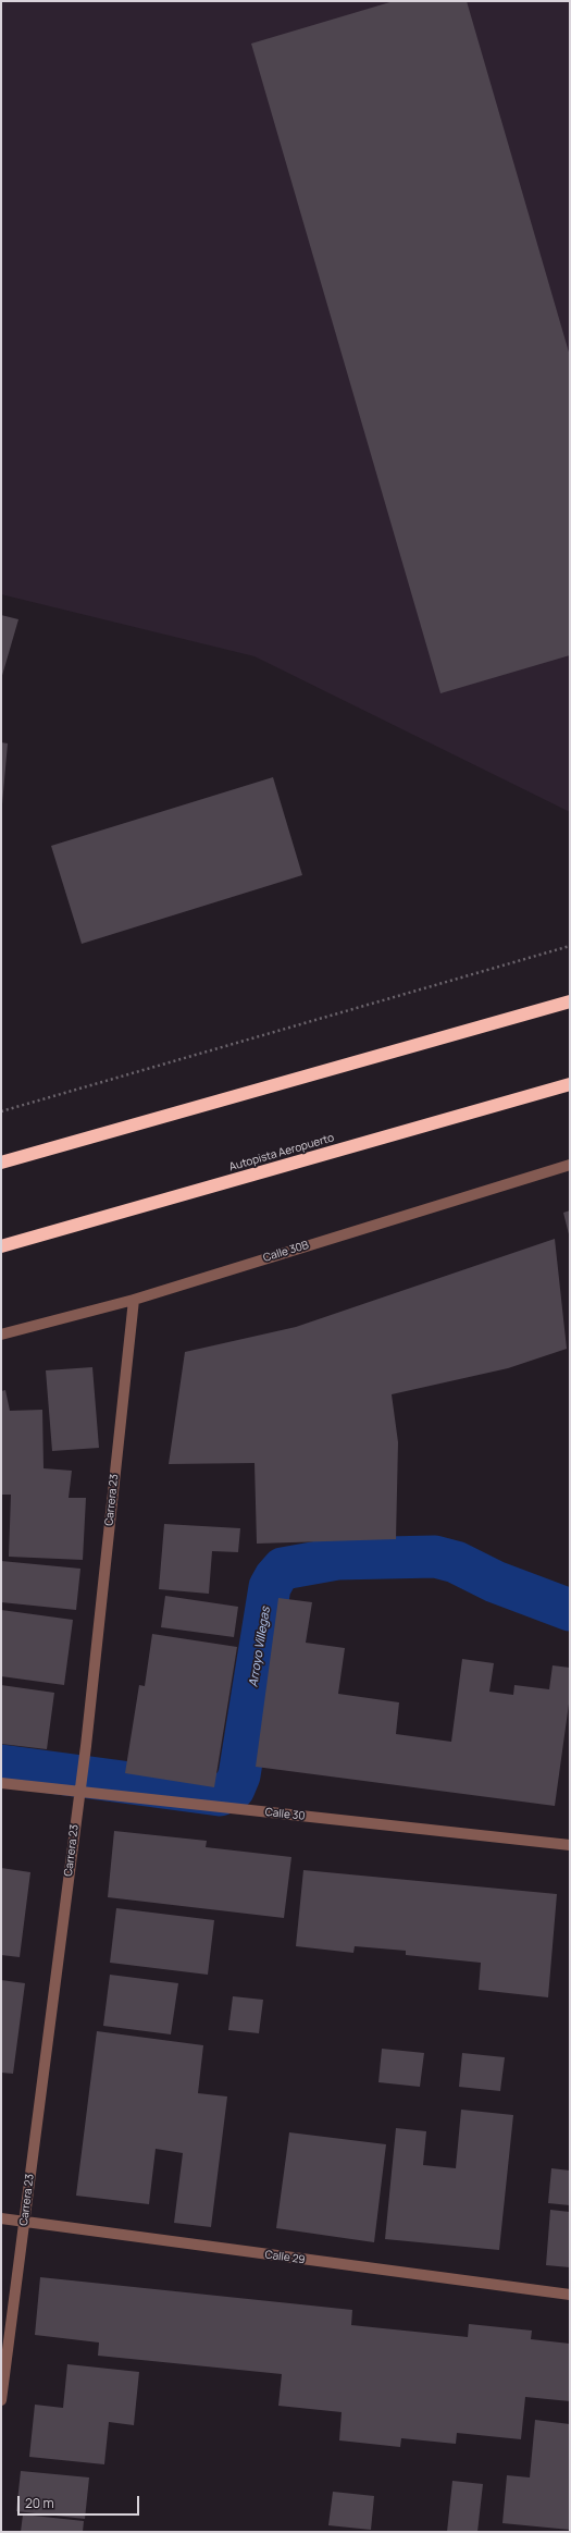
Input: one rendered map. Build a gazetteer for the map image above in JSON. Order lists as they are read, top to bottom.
{
  "streets": {
    "highway": ["Autopista Aeropuerto"],
    "street": [
      "Calle 30B",
      "Carrera 23",
      "Calle 30",
      "Calle 29"
    ]
  },
  "crossings": [
    ["Calle 30B", "Carrera 23"],
    ["Carrera 23", "Calle 30"],
    ["Carrera 23", "Calle 29"]
  ],
  "water": ["Arroyo Villegas"],
  "scale_bar": "20 m"
}
